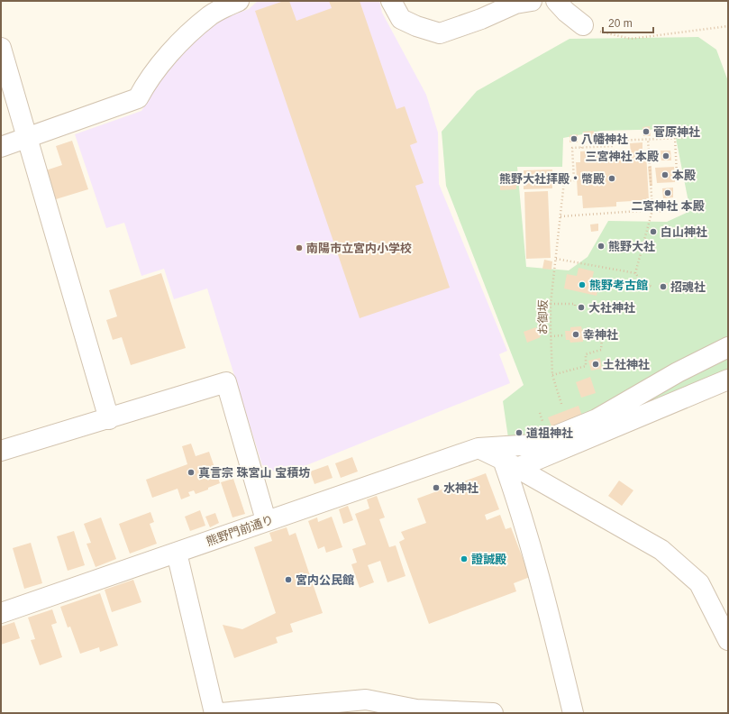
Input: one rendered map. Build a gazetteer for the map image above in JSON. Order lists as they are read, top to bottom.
{
  "streets": {
    "street": ["熊野門前通り"],
    "path": ["お御坂"]
  },
  "places": [
    "菅原神社",
    "八幡神社",
    "三宮神社 本殿",
    "本殿",
    "熊野大社拝殿・幣殿",
    "二宮神社 本殿",
    "白山神社",
    "熊野大社",
    "南陽市立宮内小学校",
    "熊野考古館",
    "招魂社",
    "大社神社",
    "幸神社",
    "土社神社",
    "道祖神社",
    "真言宗 珠宮山 宝積坊",
    "水神社",
    "證誠殿",
    "宮内公民館"
  ],
  "scale_bar": "20 m"
}
